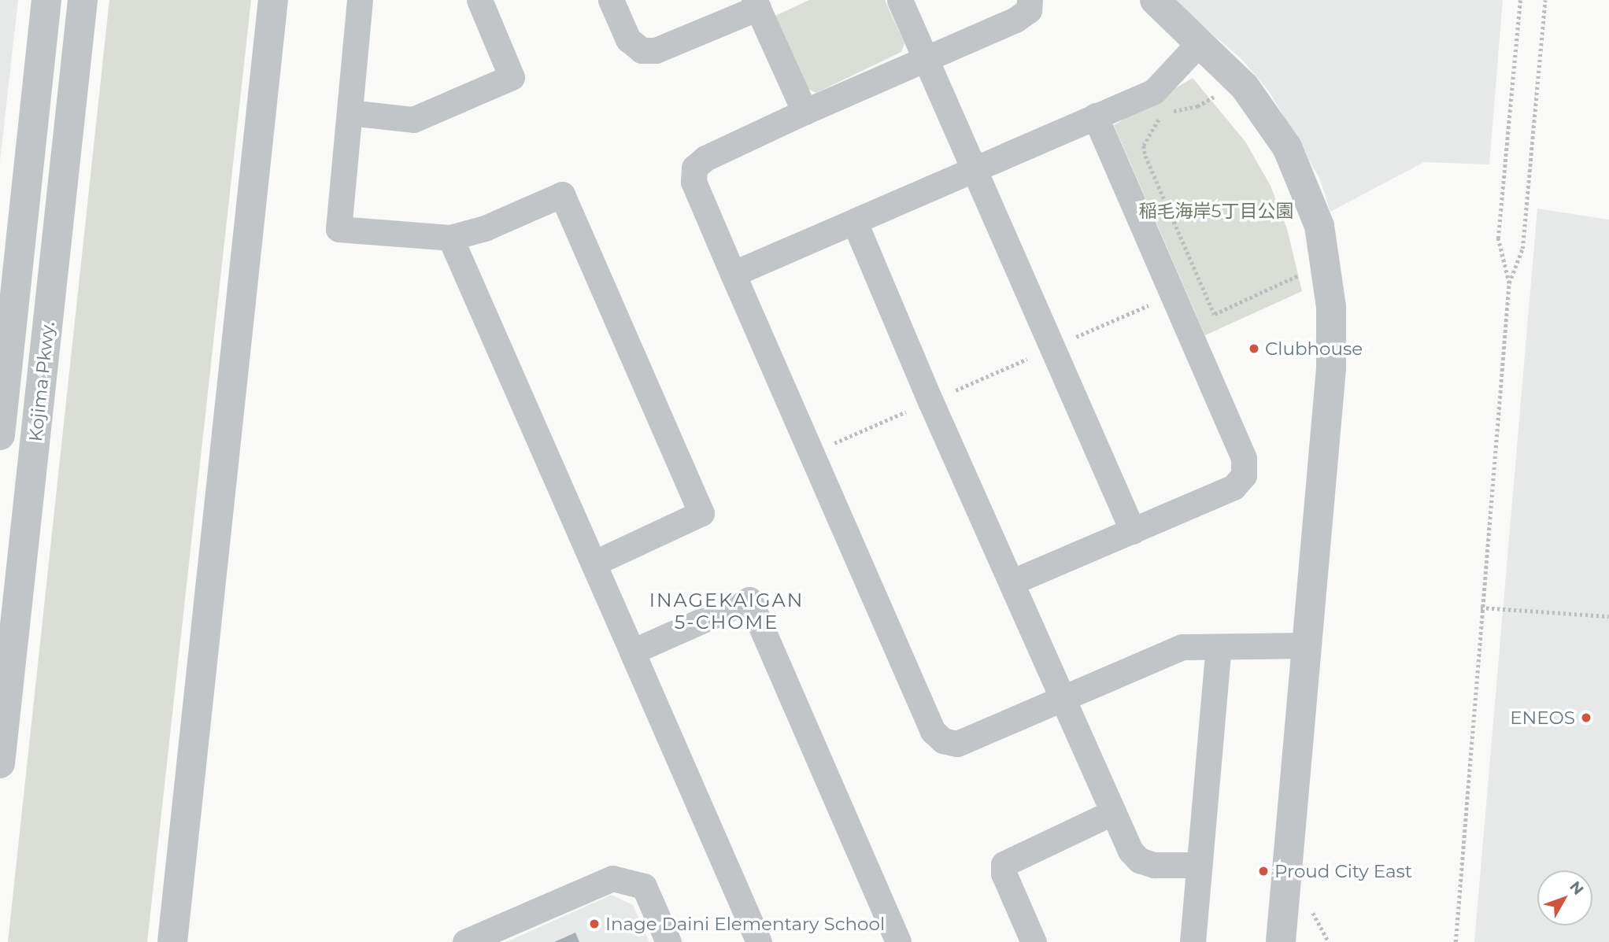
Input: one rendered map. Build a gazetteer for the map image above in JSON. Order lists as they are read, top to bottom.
{
  "streets": {
    "street": ["Kojima Pkwy."]
  },
  "districts": ["INAGEKAIGAN 5-CHOME"],
  "parks": ["稲毛海岸5丁目公園"],
  "places": [
    "Clubhouse",
    "ENEOS",
    "Proud City East",
    "Inage Daini Elementary School"
  ],
  "north": "top right"
}
